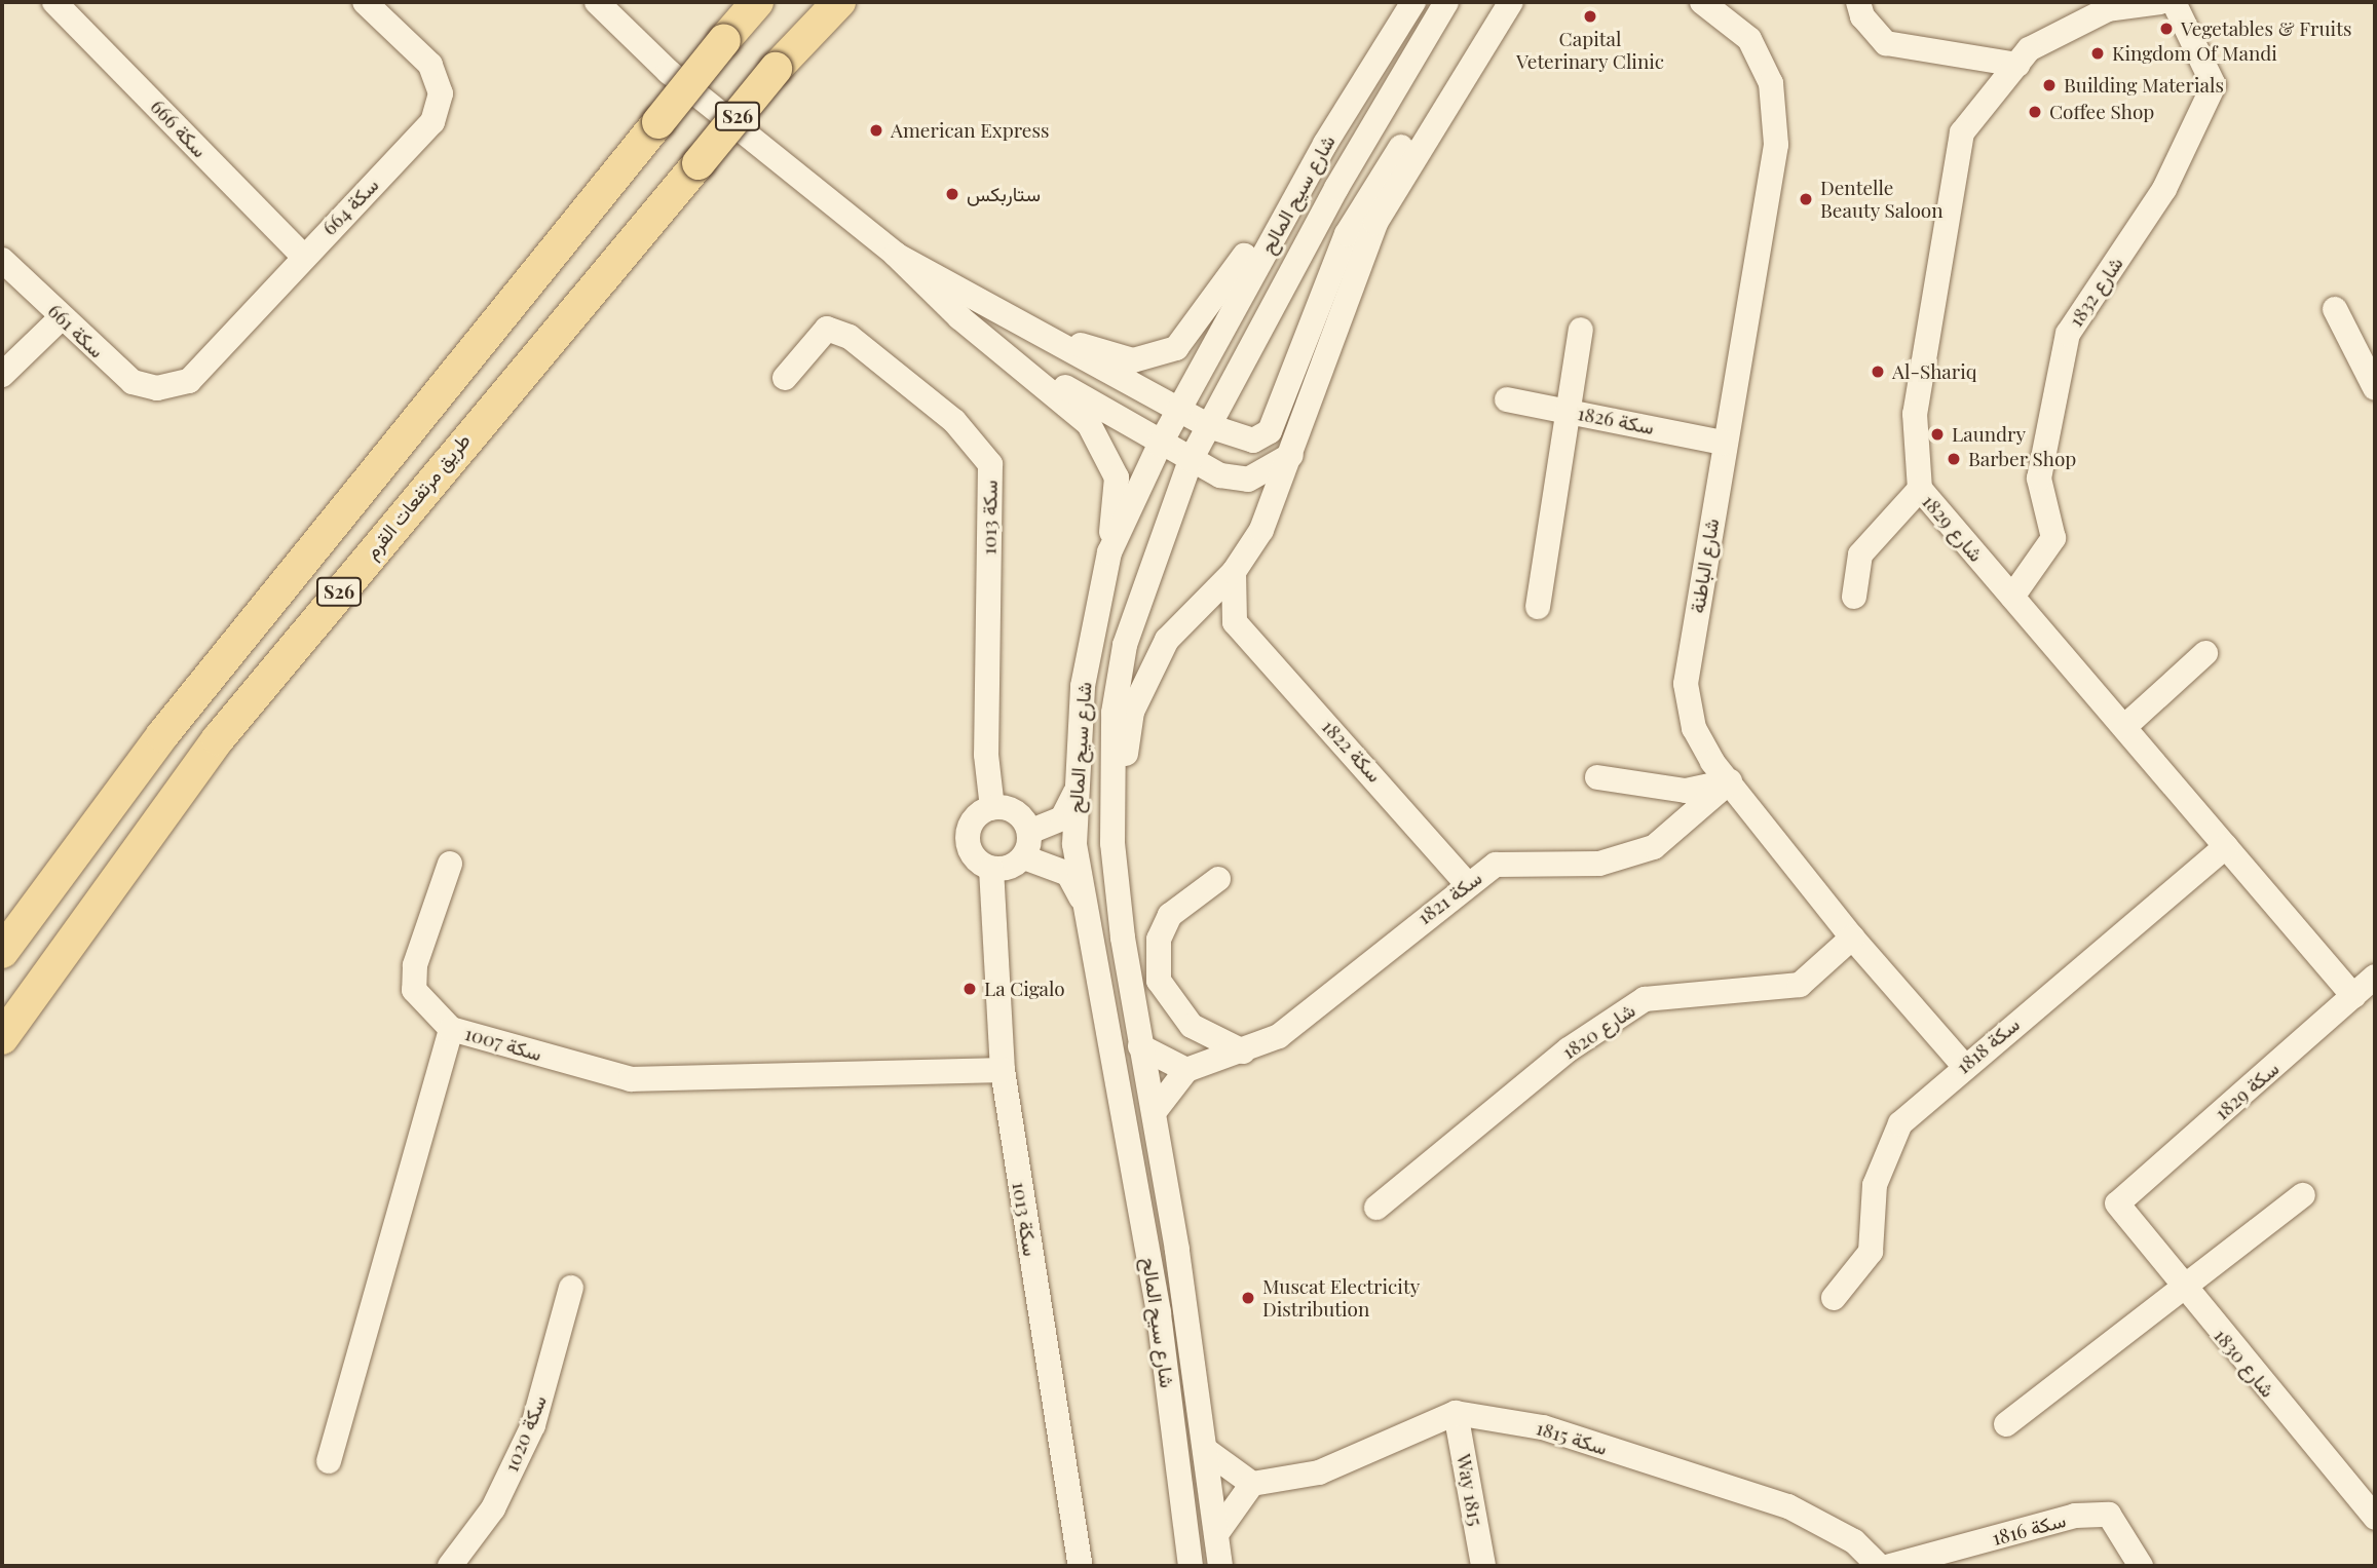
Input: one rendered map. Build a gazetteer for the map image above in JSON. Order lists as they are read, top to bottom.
{
  "streets": {
    "main road": ["S26", "طريق مرتفعات القرم"],
    "street": [
      "سكة 666",
      "شارع سيح المالح",
      "سكة 664",
      "1832 شارع",
      "سكة 661",
      "سكة 1826",
      "سكة 1013",
      "1829 شارع",
      "شارع الباطنة",
      "سكة 1822",
      "سكة 1821",
      "1820 شارع",
      "سكة 1007",
      "سكة 1818",
      "سكة 1829",
      "1830 شارع",
      "سكة 1020",
      "سكة 1815",
      "Way 1815",
      "سكة 1816"
    ]
  },
  "crossings": [
    ["سكة 666", "سكة 664"],
    ["سكة 664", "سكة 661"],
    ["1832 شارع", "1829 شارع"],
    ["سكة 1826", "شارع الباطنة"],
    ["سكة 1013", "سكة 1007"],
    ["1829 شارع", "سكة 1818"],
    ["1829 شارع", "سكة 1829"],
    ["شارع الباطنة", "سكة 1821"],
    ["شارع الباطنة", "1820 شارع"],
    ["شارع الباطنة", "سكة 1818"],
    ["سكة 1822", "سكة 1821"],
    ["سكة 1829", "1830 شارع"],
    ["سكة 1815", "Way 1815"]
  ],
  "places": [
    "Capital Veterinary Clinic",
    "Vegetables & Fruits",
    "Kingdom Of Mandi",
    "Building Materials",
    "Coffee Shop",
    "American Express",
    "ستاربكس",
    "Dentelle Beauty Saloon",
    "Al-Shariq",
    "Laundry",
    "Barber Shop",
    "La Cigalo",
    "Muscat Electricity Distribution"
  ]
}
